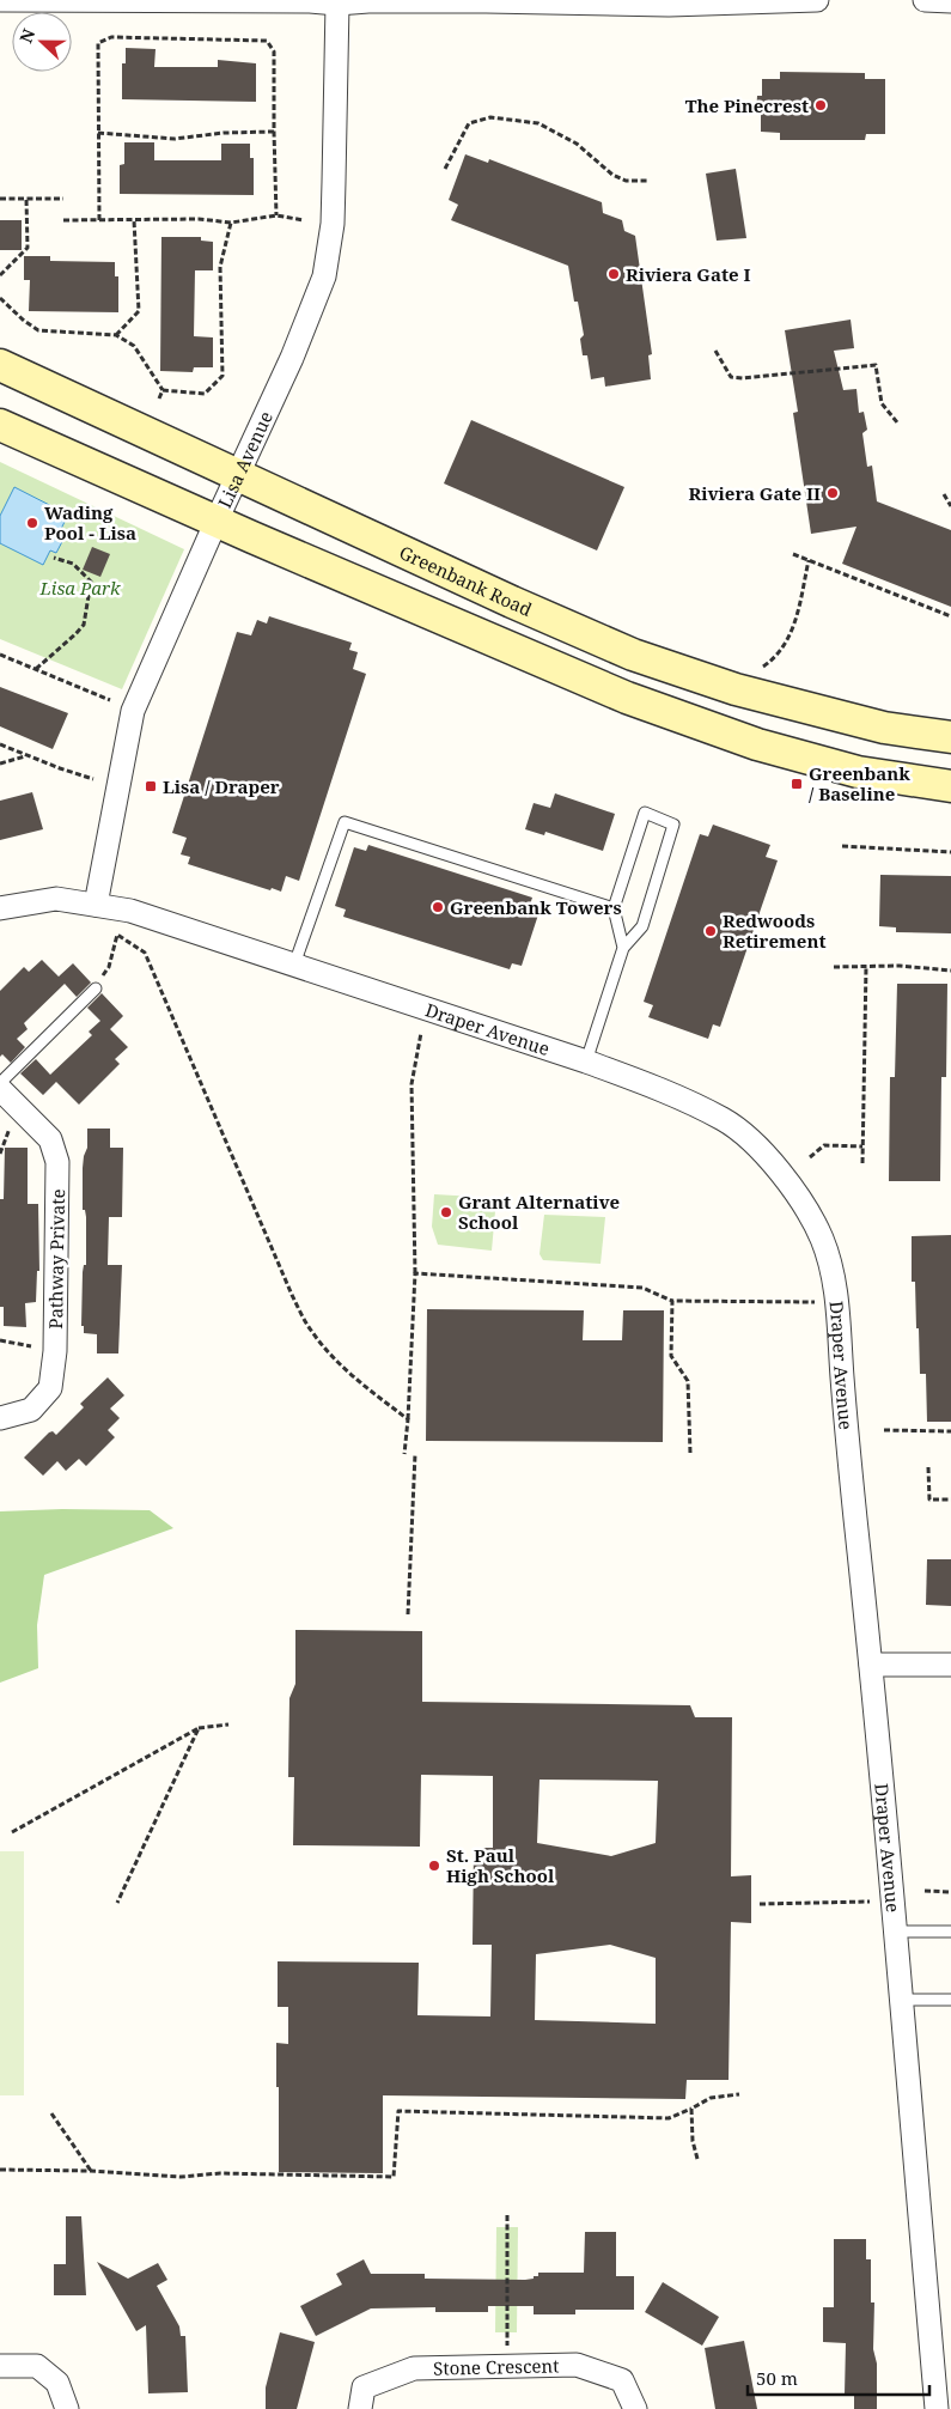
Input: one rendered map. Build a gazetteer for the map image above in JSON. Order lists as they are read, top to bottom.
{
  "streets": {
    "main road": ["Greenbank Road"],
    "street": [
      "Lisa Avenue",
      "Draper Avenue",
      "Pathway Private",
      "Stone Crescent"
    ]
  },
  "crossings": [
    ["Lisa Avenue", "Greenbank Road"],
    ["Lisa Avenue", "Draper Avenue"]
  ],
  "parks": ["Lisa Park"],
  "places": {
    "other": [
      "The Pinecrest",
      "Riviera Gate I",
      "Riviera Gate II",
      "Wading Pool - Lisa",
      "Greenbank Towers",
      "Redwoods Retirement",
      "Grant Alternative School",
      "St. Paul High School"
    ],
    "transit": ["Greenbank / Baseline", "Lisa / Draper"]
  },
  "scale_bar": "50 m",
  "north": "left"
}
